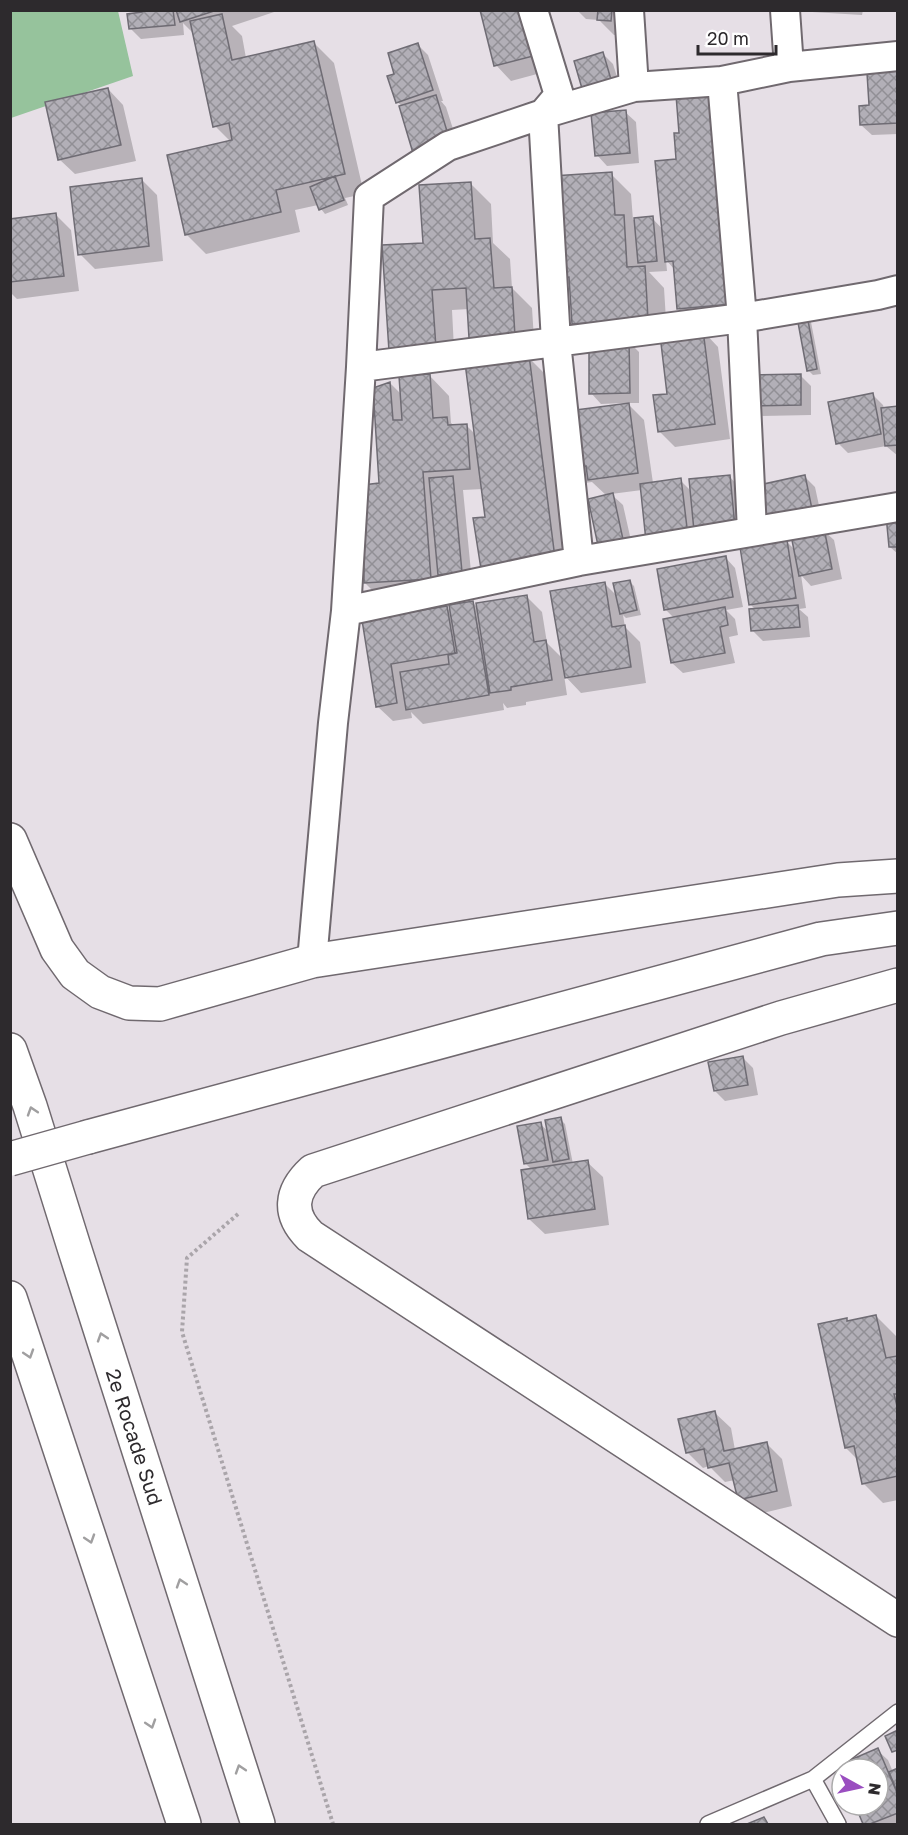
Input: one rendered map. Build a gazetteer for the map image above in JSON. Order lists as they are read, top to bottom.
{
  "streets": {
    "main road": ["2e Rocade Sud"]
  },
  "scale_bar": "20 m",
  "north": "right"
}
